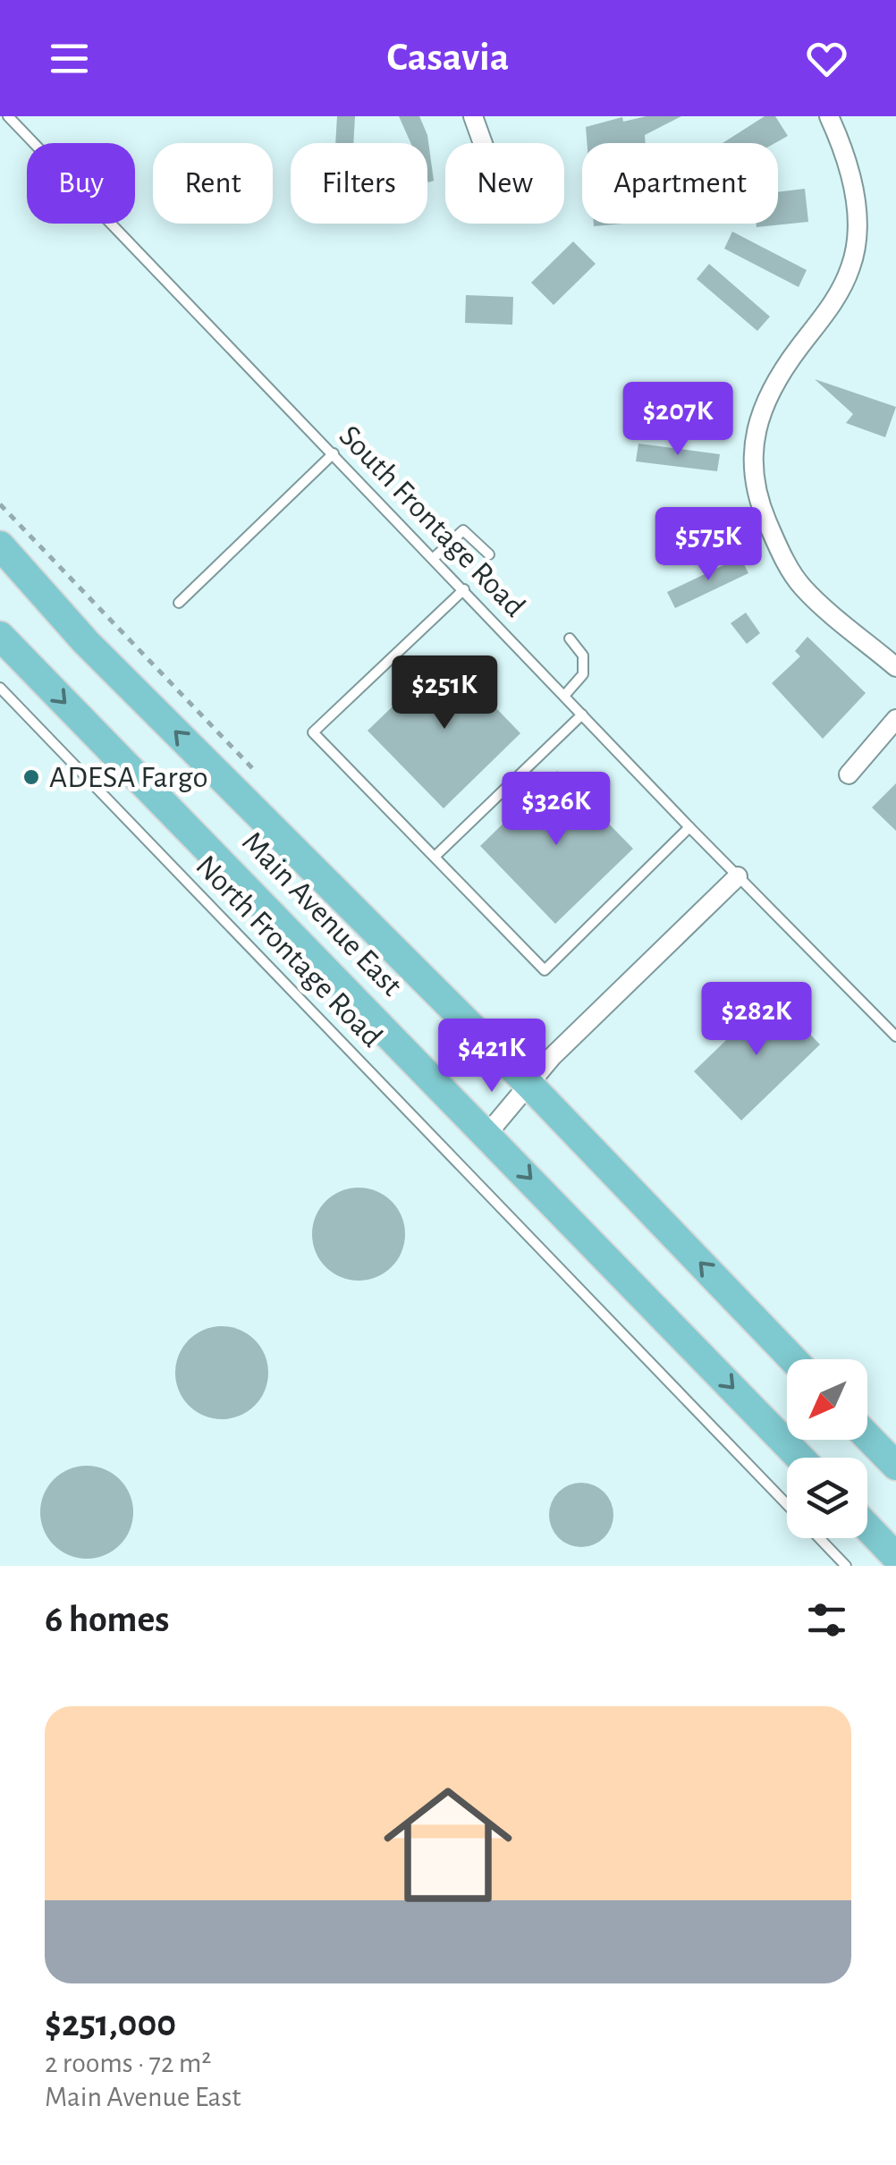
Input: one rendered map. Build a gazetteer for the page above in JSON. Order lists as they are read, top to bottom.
{
  "streets": {
    "main road": ["Main Avenue East"],
    "lane": ["South Frontage Road", "North Frontage Road"]
  },
  "places": ["ADESA Fargo"],
  "north": "bottom left",
  "page": {
    "header": "Casavia",
    "chip": [
      "Buy",
      "Rent",
      "Filters",
      "New",
      "Apartment"
    ],
    "price": [
      "$207K",
      "$575K",
      "$251K",
      "$326K",
      "$282K",
      "$421K"
    ],
    "heading": "6 homes",
    "list": [
      {
        "name": "$251,000",
        "note": "2 rooms · 72 m² · Main Avenue East"
      }
    ]
  }
}
